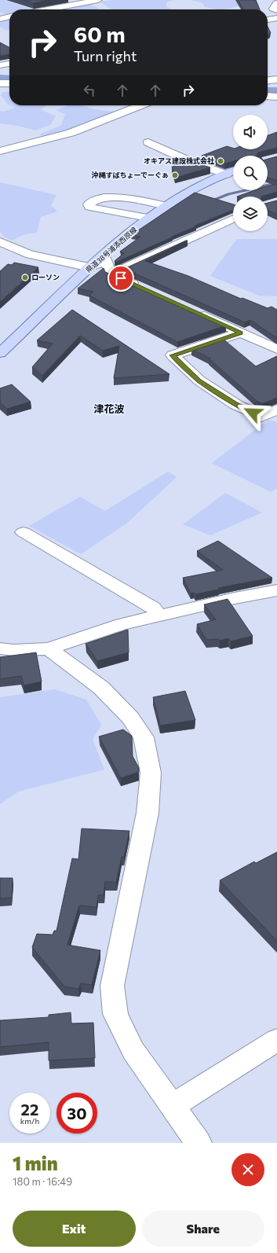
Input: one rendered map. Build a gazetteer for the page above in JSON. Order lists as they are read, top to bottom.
{
  "streets": {
    "main road": ["県道38号浦添西原線"]
  },
  "districts": ["津花波"],
  "places": ["オキアス建設株式会社", "沖縄すばちょーでーぐぁ", "ローソン"],
  "page": {
    "turn": ["60 m", "Turn right"],
    "speed": "22 km/h",
    "limit": "30",
    "heading": ["1 min", "180 m · 16:49"],
    "buttons": ["Exit", "Share"]
  }
}
